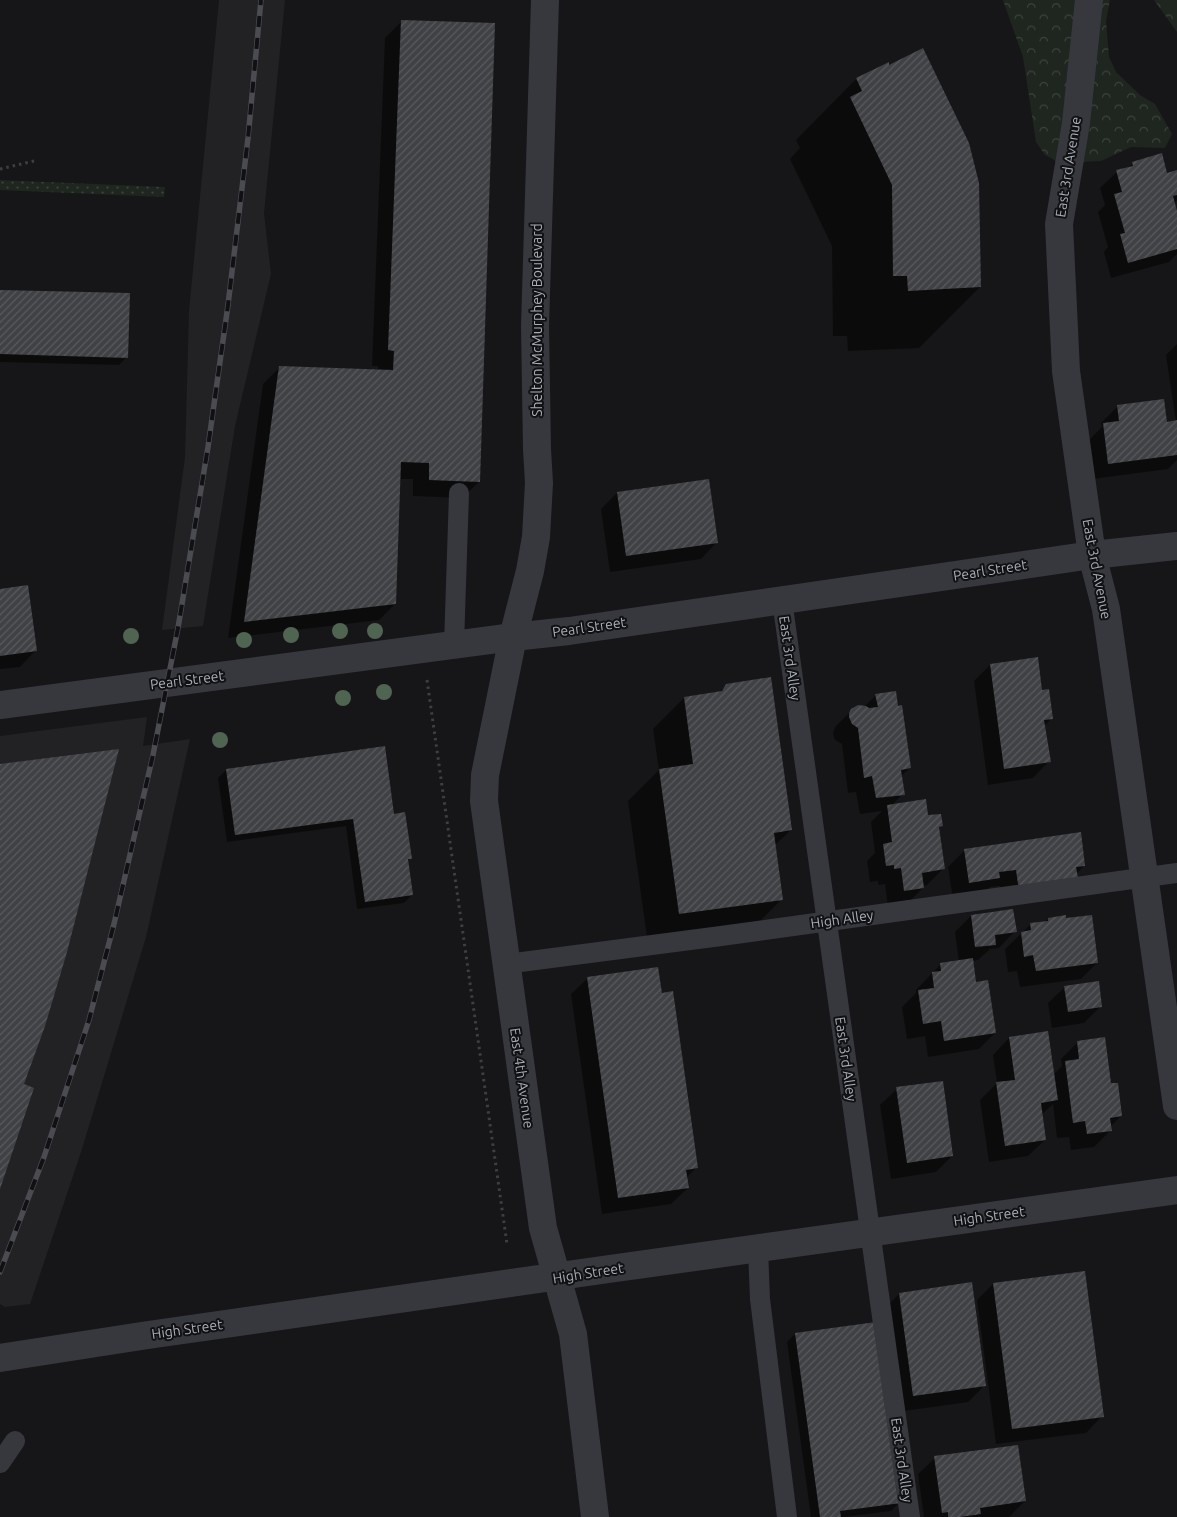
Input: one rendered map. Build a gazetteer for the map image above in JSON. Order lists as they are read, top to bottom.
{
  "streets": {
    "street": [
      "East 3rd Avenue",
      "Shelton McMurphey Boulevard",
      "Pearl Street",
      "East 4th Avenue",
      "High Street"
    ],
    "lane": ["East 3rd Alley", "High Alley"]
  },
  "crossings": [
    ["East 3rd Avenue", "Pearl Street"],
    ["East 3rd Avenue", "High Alley"],
    ["Shelton McMurphey Boulevard", "Pearl Street"],
    ["Shelton McMurphey Boulevard", "East 4th Avenue"],
    ["Pearl Street", "East 3rd Alley"],
    ["Pearl Street", "East 4th Avenue"],
    ["East 3rd Alley", "High Alley"],
    ["East 3rd Alley", "High Street"],
    ["High Alley", "East 4th Avenue"],
    ["East 4th Avenue", "High Street"]
  ]
}
